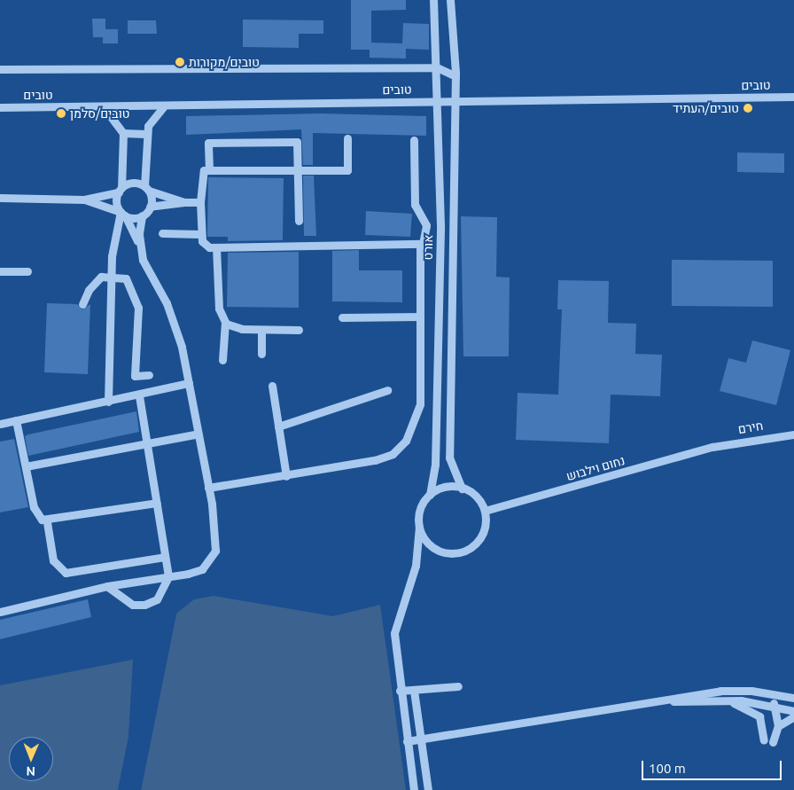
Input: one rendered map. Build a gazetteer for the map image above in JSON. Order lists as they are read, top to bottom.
{
  "streets": {
    "street": [
      "טובים",
      "אורט",
      "חירם",
      "נחום וילבוש"
    ]
  },
  "crossings": [
    ["טובים", "אורט"],
    ["אורט", "נחום וילבוש"],
    ["חירם", "נחום וילבוש"]
  ],
  "places": ["טובים/מקורות", "טובים/העתיד", "טובים/סלמן"],
  "scale_bar": "100 m",
  "north": "bottom"
}
